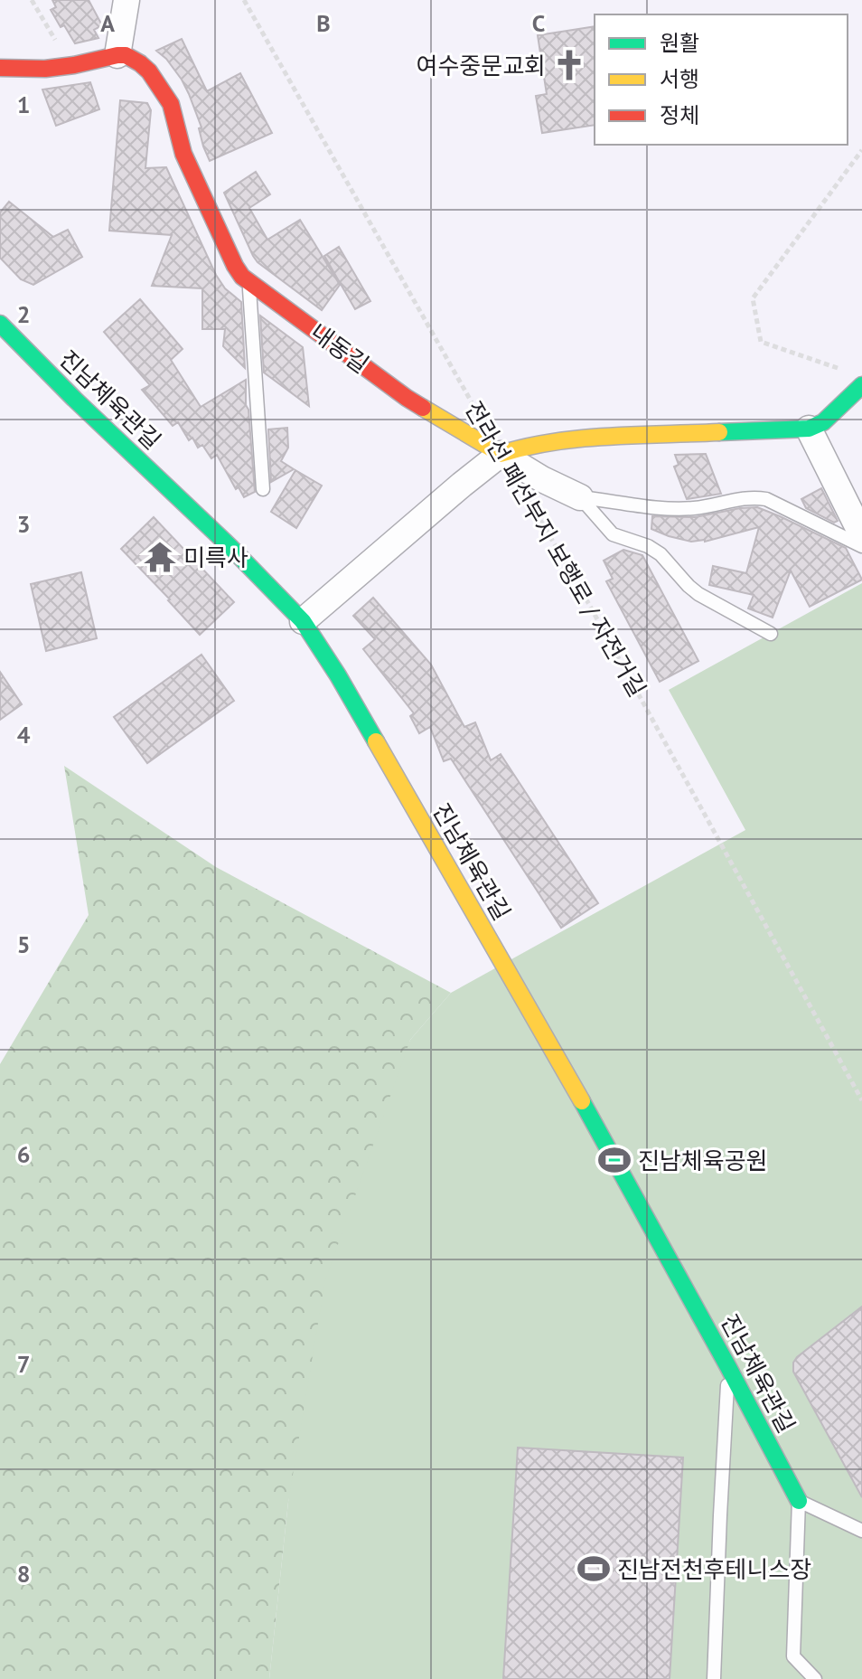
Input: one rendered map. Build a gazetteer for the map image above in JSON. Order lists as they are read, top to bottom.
{
  "streets": {
    "street": ["내동길", "진남체육관길"],
    "path": ["전라선 폐선부지 보행로 / 자전거길"]
  },
  "places": {
    "church": ["여수중문교회"],
    "temple": ["미륵사"],
    "sports": ["진남체육공원", "진남전천후테니스장"]
  },
  "legend": ["원활", "서행", "정체"],
  "grid": {
    "columns": ["A", "B", "C"],
    "rows": [
      "1",
      "2",
      "3",
      "4",
      "5",
      "6",
      "7",
      "8"
    ]
  }
}
